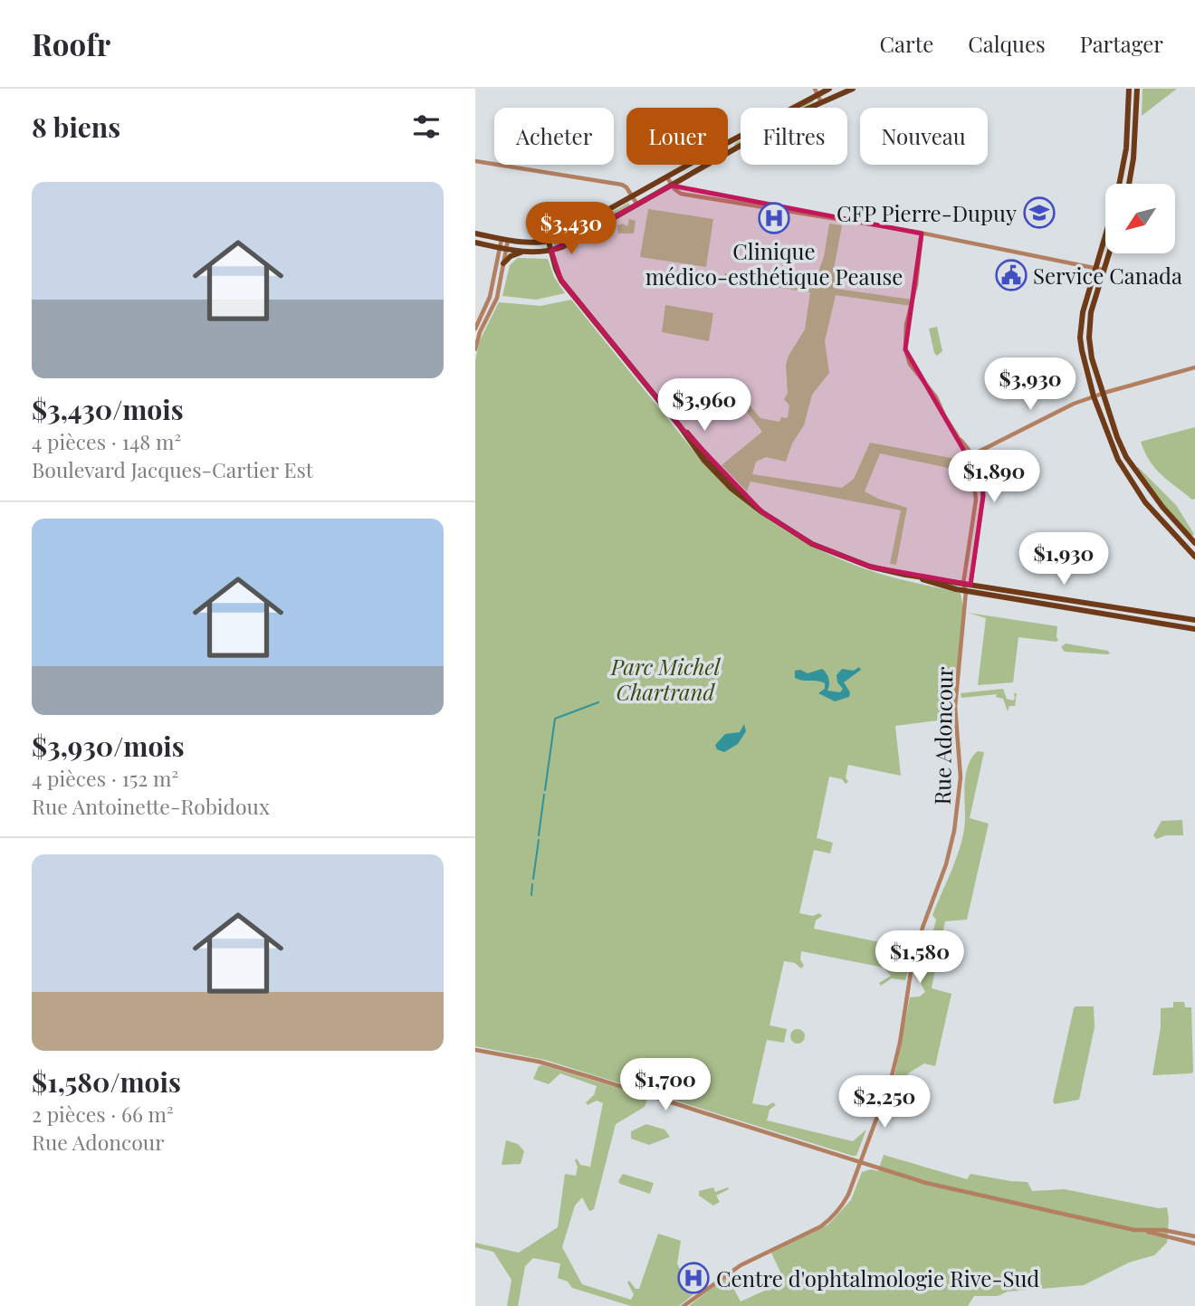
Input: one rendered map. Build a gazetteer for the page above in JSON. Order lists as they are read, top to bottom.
{
  "streets": {
    "street": ["Rue Adoncour"]
  },
  "parks": ["Parc Michel Chartrand"],
  "places": {
    "school or university": ["CFP Pierre-Dupuy"],
    "hospital": ["Clinique médico-esthétique Peause", "Centre d'ophtalmologie Rive-Sud"],
    "public building": ["Service Canada"]
  },
  "north": "bottom left",
  "page": {
    "header": "Roofr",
    "nav": ["Carte", "Calques", "Partager"],
    "heading": "8 biens",
    "chip": [
      "Acheter",
      "Louer",
      "Filtres",
      "Nouveau"
    ],
    "list": [
      {
        "name": "$3,430/mois",
        "note": "4 pièces · 148 m² · Boulevard Jacques-Cartier Est"
      },
      {
        "name": "$3,930/mois",
        "note": "4 pièces · 152 m² · Rue Antoinette-Robidoux"
      },
      {
        "name": "$1,580/mois",
        "note": "2 pièces · 66 m² · Rue Adoncour"
      }
    ],
    "price": [
      "$3,430",
      "$3,930",
      "$3,960",
      "$1,890",
      "$1,930",
      "$1,580",
      "$1,700",
      "$2,250"
    ]
  }
}
